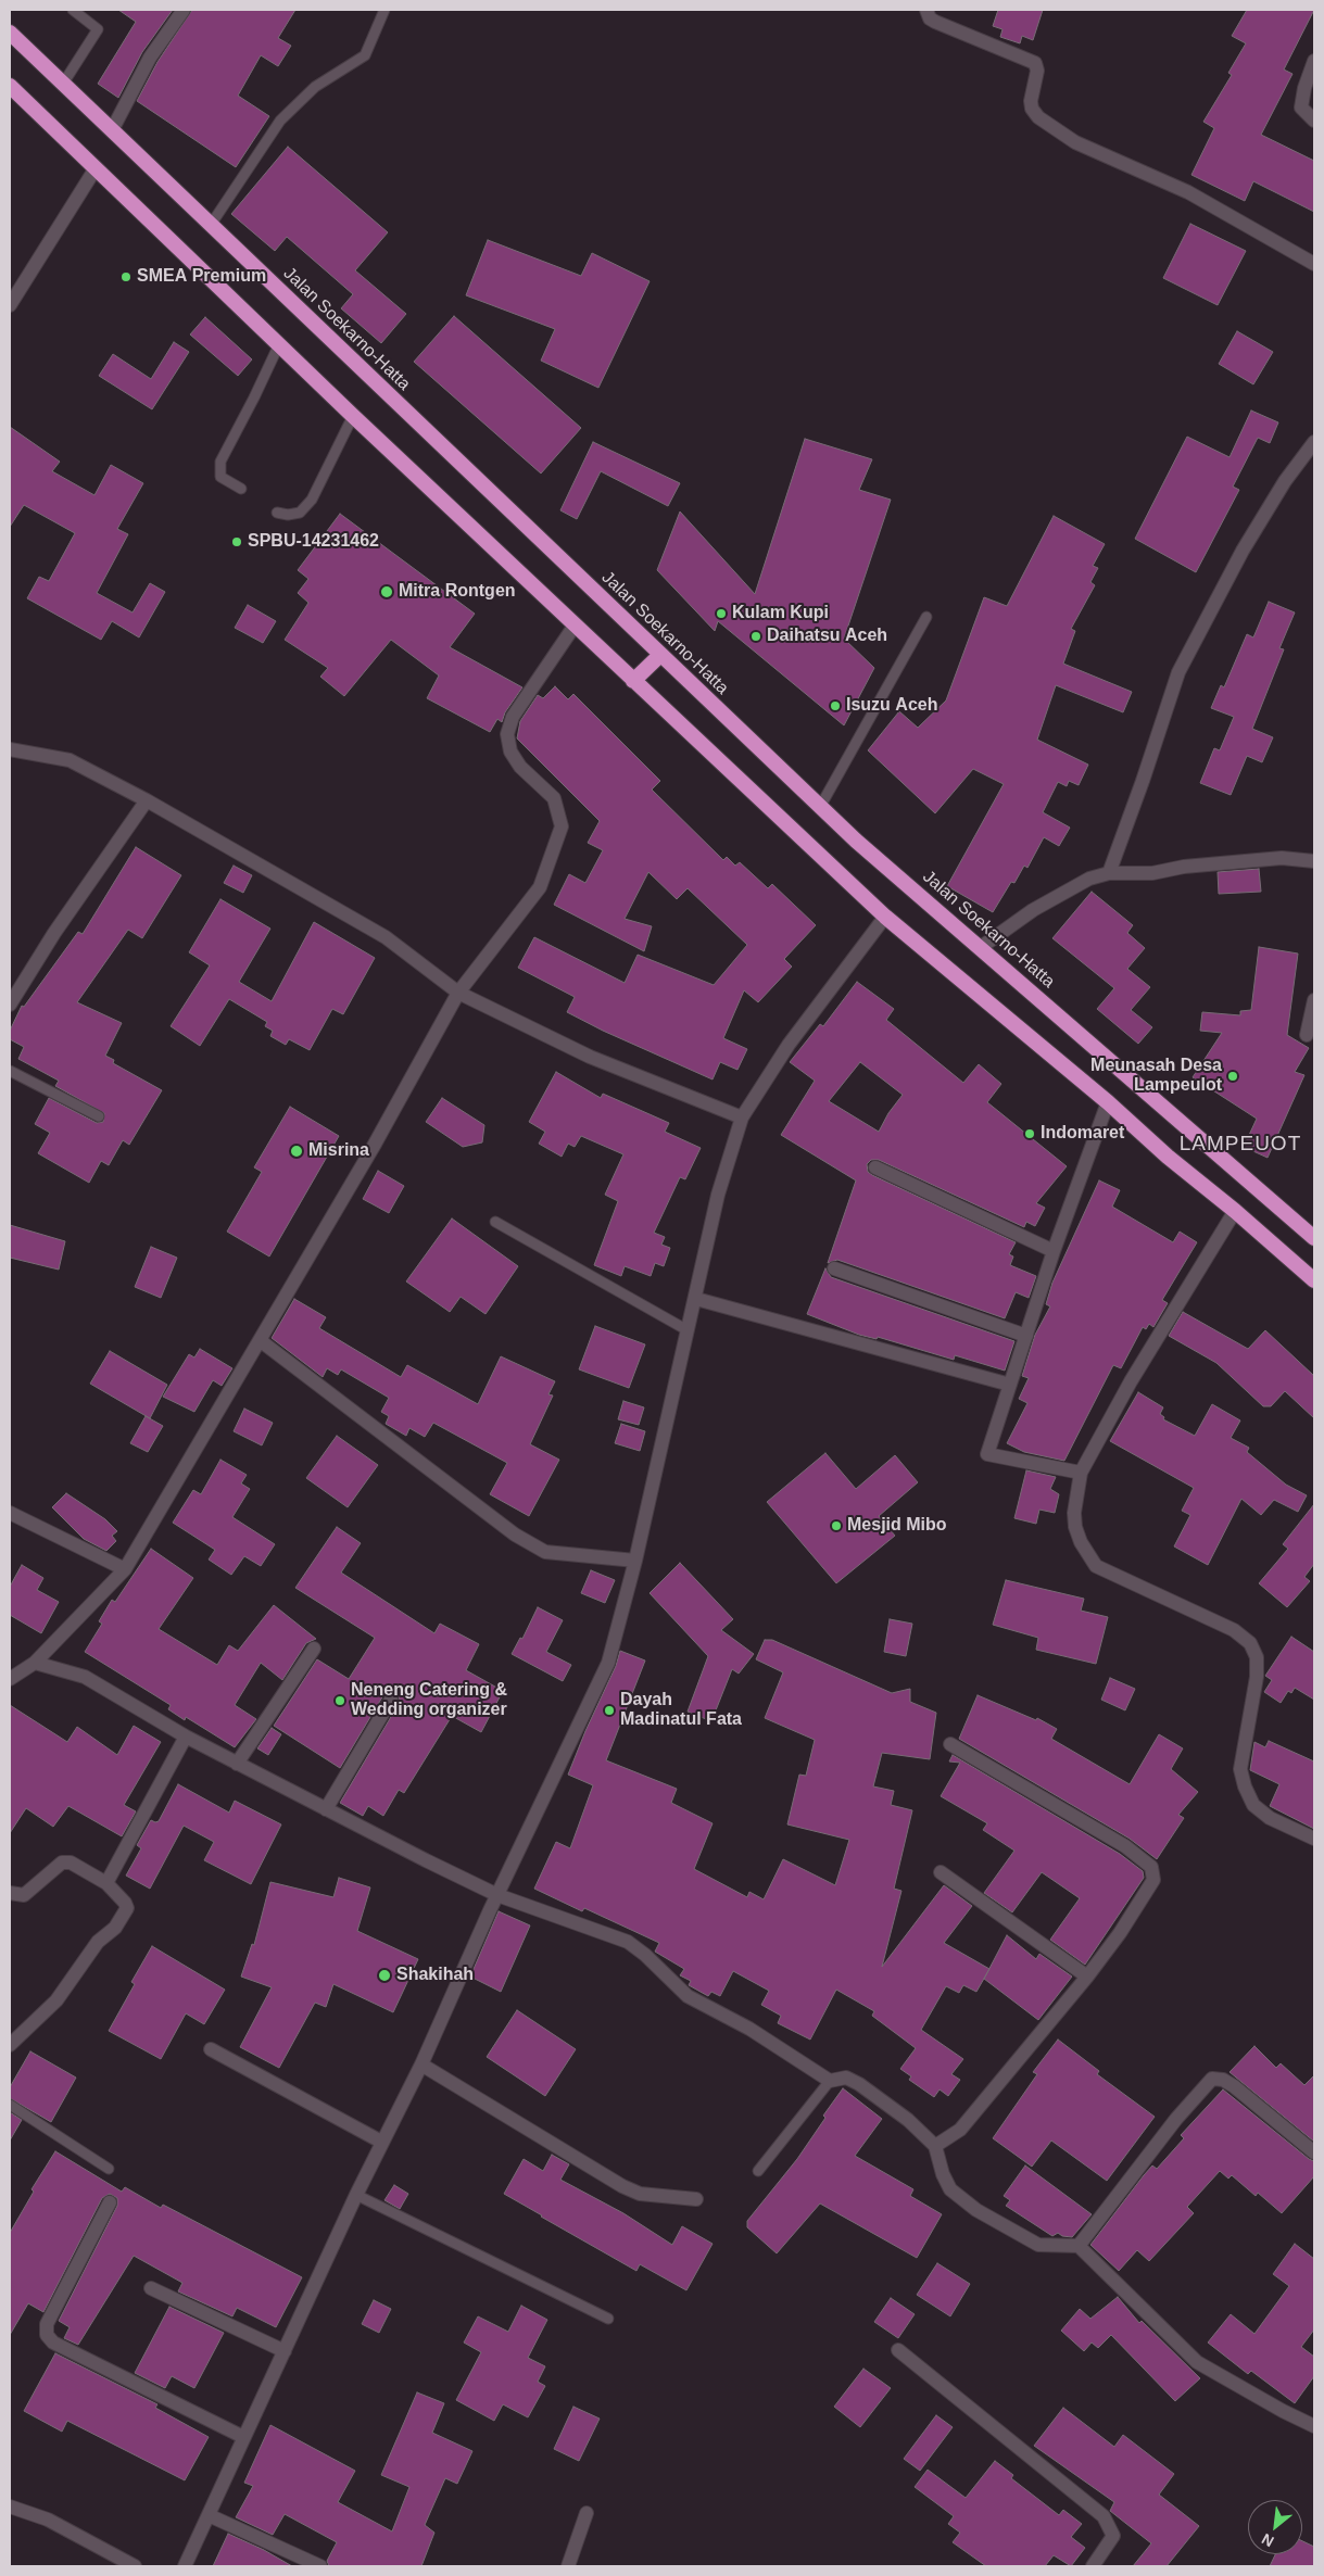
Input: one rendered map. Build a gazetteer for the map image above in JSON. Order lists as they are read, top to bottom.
{
  "streets": {
    "highway": ["Jalan Soekarno-Hatta"]
  },
  "districts": ["LAMPEUOT"],
  "places": [
    "SMEA Premium",
    "SPBU-14231462",
    "Mitra Rontgen",
    "Kulam Kupi",
    "Daihatsu Aceh",
    "Isuzu Aceh",
    "Meunasah Desa Lampeulot",
    "Indomaret",
    "Misrina",
    "Mesjid Mibo",
    "Neneng Catering & Wedding organizer",
    "Dayah Madinatul Fata",
    "Shakihah"
  ],
  "north": "bottom left"
}
